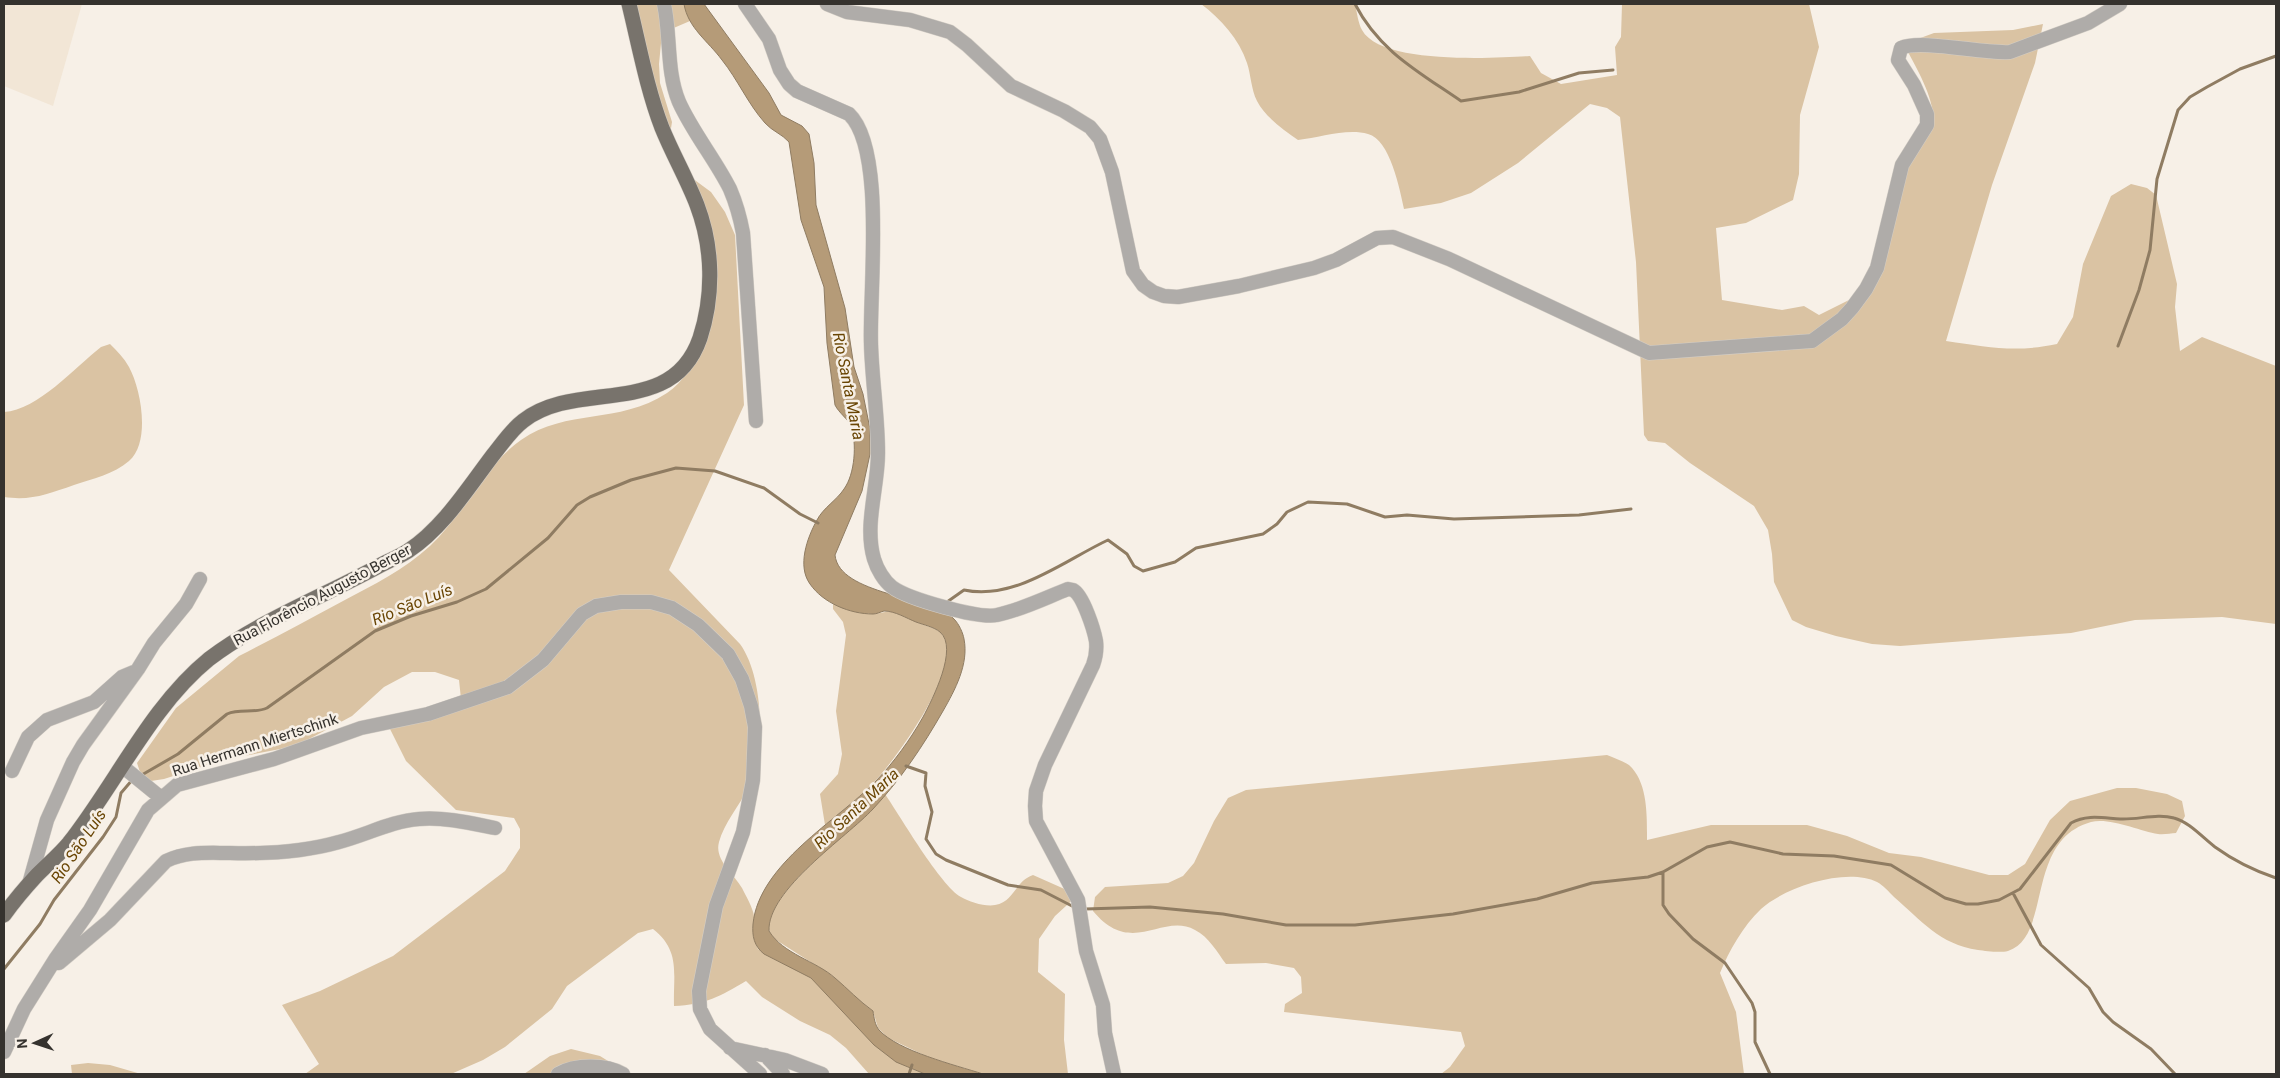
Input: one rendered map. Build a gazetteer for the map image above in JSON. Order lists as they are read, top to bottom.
{
  "streets": {
    "main road": ["Rua Florêncio Augusto Berger"],
    "street": ["Rua Hermann Miertschink"]
  },
  "water": ["Rio Santa Maria", "Rio São Luís"],
  "north": "left"
}
